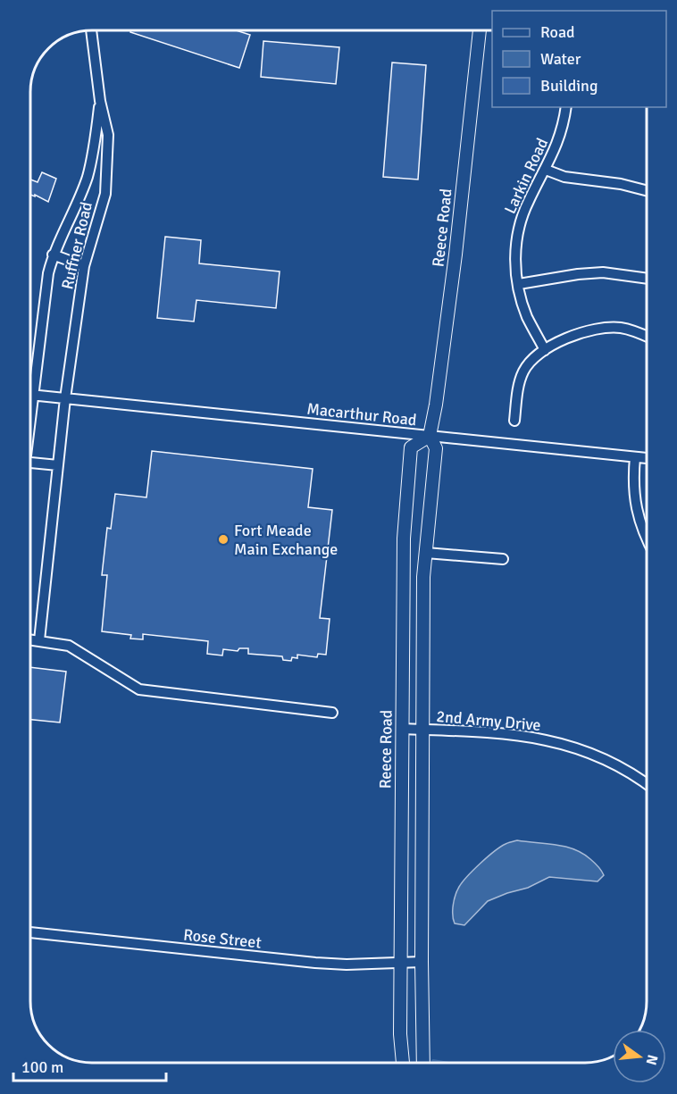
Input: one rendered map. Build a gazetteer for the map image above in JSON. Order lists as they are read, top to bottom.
{
  "streets": {
    "street": [
      "Larkin Road",
      "Reece Road",
      "Ruffner Road",
      "Macarthur Road",
      "2nd Army Drive",
      "Rose Street"
    ]
  },
  "crossings": [
    ["Reece Road", "Macarthur Road"],
    ["Reece Road", "2nd Army Drive"],
    ["Reece Road", "Rose Street"],
    ["Ruffner Road", "Macarthur Road"]
  ],
  "places": ["Fort Meade Main Exchange"],
  "legend": ["Road", "Water", "Building"],
  "scale_bar": "100 m",
  "north": "right"
}
